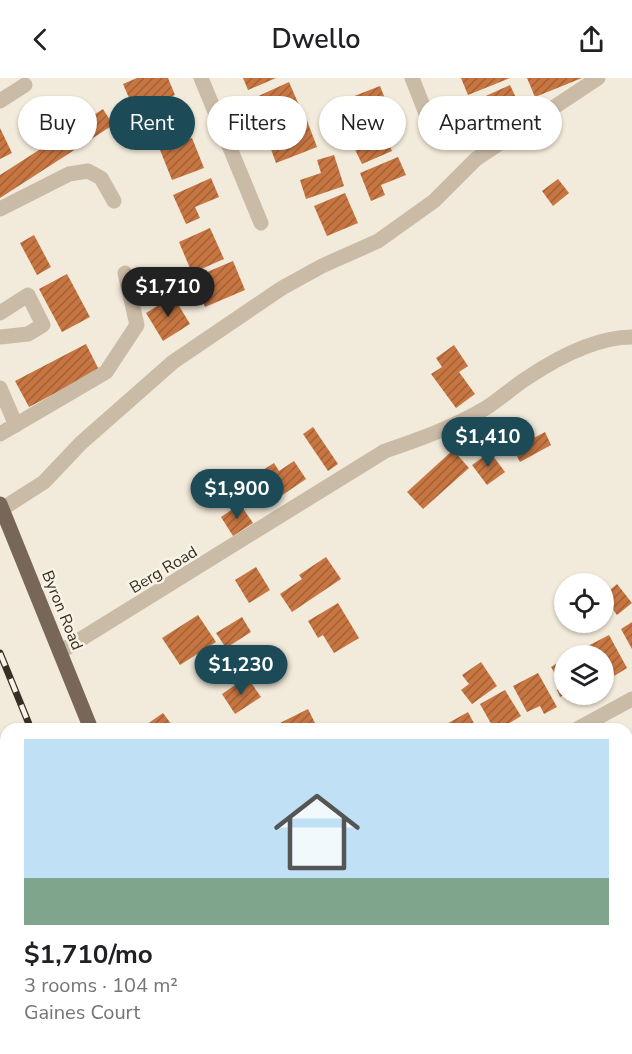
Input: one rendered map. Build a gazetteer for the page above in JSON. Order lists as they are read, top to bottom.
{
  "streets": {
    "main road": ["Byron Road"],
    "street": ["Berg Road"]
  },
  "crossings": [
    ["Berg Road", "Byron Road"]
  ],
  "page": {
    "header": "Dwello",
    "chip": [
      "Buy",
      "Rent",
      "Filters",
      "New",
      "Apartment"
    ],
    "price": [
      "$1,710",
      "$1,410",
      "$1,900",
      "$1,230"
    ],
    "list": [
      {
        "name": "$1,710/mo",
        "note": "3 rooms · 104 m² · Gaines Court"
      }
    ]
  }
}
